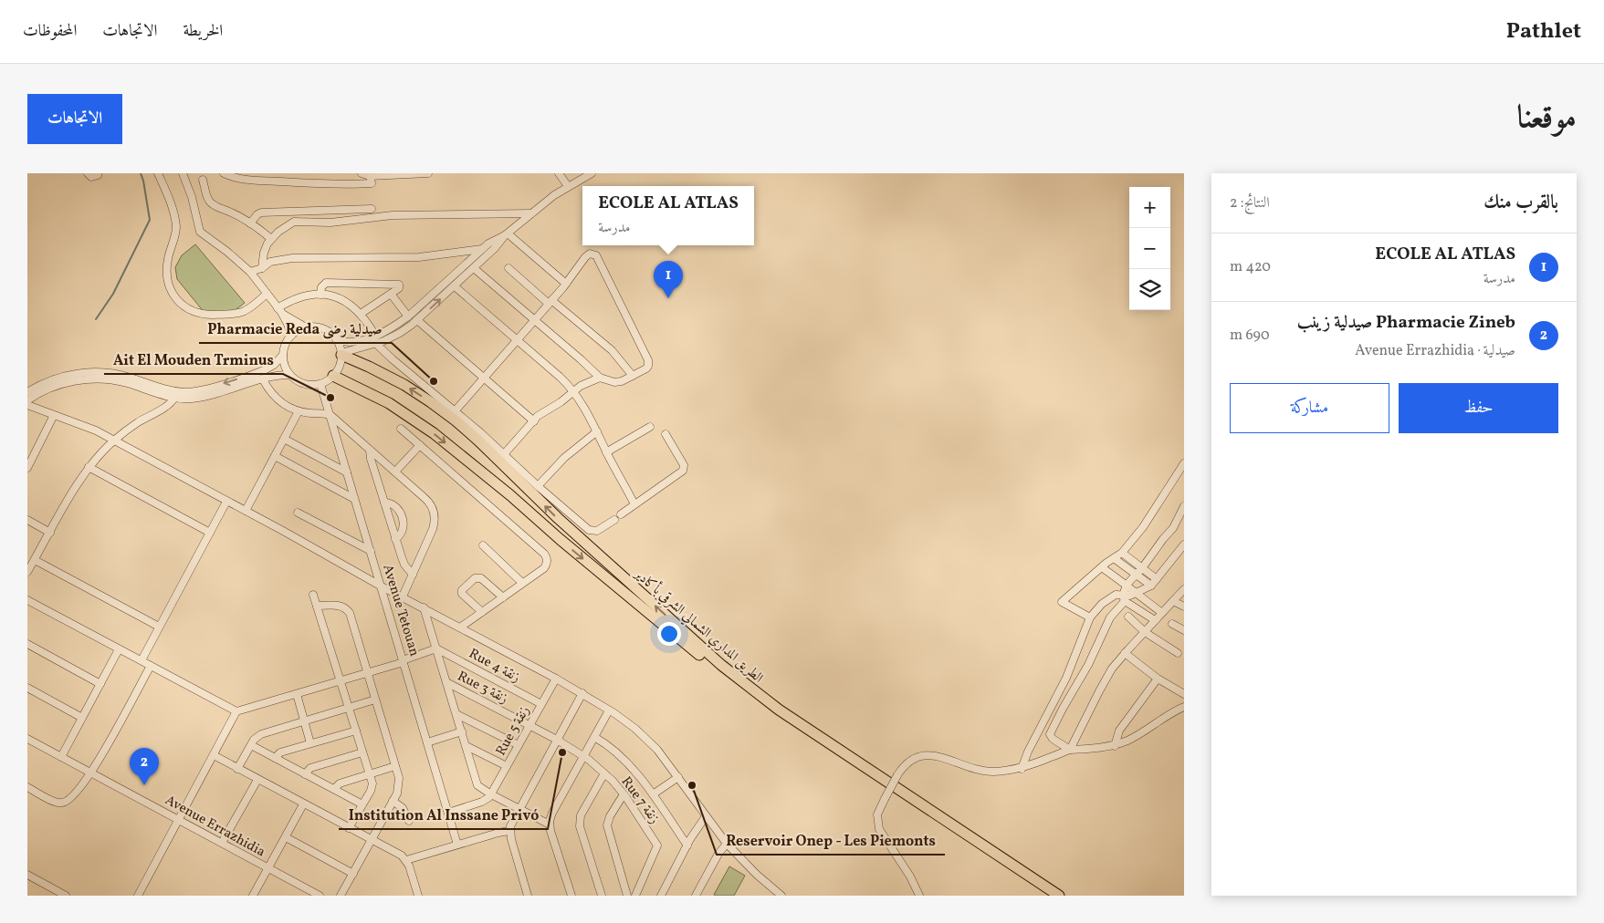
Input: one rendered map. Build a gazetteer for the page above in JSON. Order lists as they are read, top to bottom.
{
  "streets": {
    "highway": ["الطريق المداري الشمالي الشرقي بأكادير"],
    "street": [
      "Avenue Tetouan",
      "Rue 4 زنقة",
      "Rue 3 زنقة",
      "Rue 5 زنقة",
      "Rue 7 زنقة",
      "Avenue Errazhidia"
    ]
  },
  "crossings": [
    ["Avenue Tetouan", "الطريق المداري الشمالي الشرقي بأكادير"],
    ["Rue 4 زنقة", "Rue 5 زنقة"],
    ["Rue 3 زنقة", "Rue 5 زنقة"],
    ["Rue 3 زنقة", "Rue 7 زنقة"]
  ],
  "places": [
    "Pharmacie Reda صيدلية رضى",
    "Ait El Mouden Trminus",
    "Institution Al Inssane Privó",
    "Reservoir Onep - Les Piemonts"
  ],
  "page": {
    "header": "Pathlet",
    "nav": ["الخريطة", "الاتجاهات", "المحفوظات"],
    "title": "موقعنا",
    "buttons": [
      "الاتجاهات",
      ["حفظ", "مشاركة"]
    ],
    "heading": ["بالقرب منك", "النتائج: 2"],
    "popup": ["ECOLE AL ATLAS", "مدرسة"],
    "map_buttons": ["+", "−"],
    "list": [
      {
        "mark": "1",
        "name": "ECOLE AL ATLAS",
        "note": "مدرسة",
        "value": "420 m"
      },
      {
        "mark": "2",
        "name": "Pharmacie Zineb صيدلية زينب",
        "note": "صيدلية · Avenue Errazhidia",
        "value": "690 m"
      }
    ],
    "pins": ["1", "2"]
  }
}
